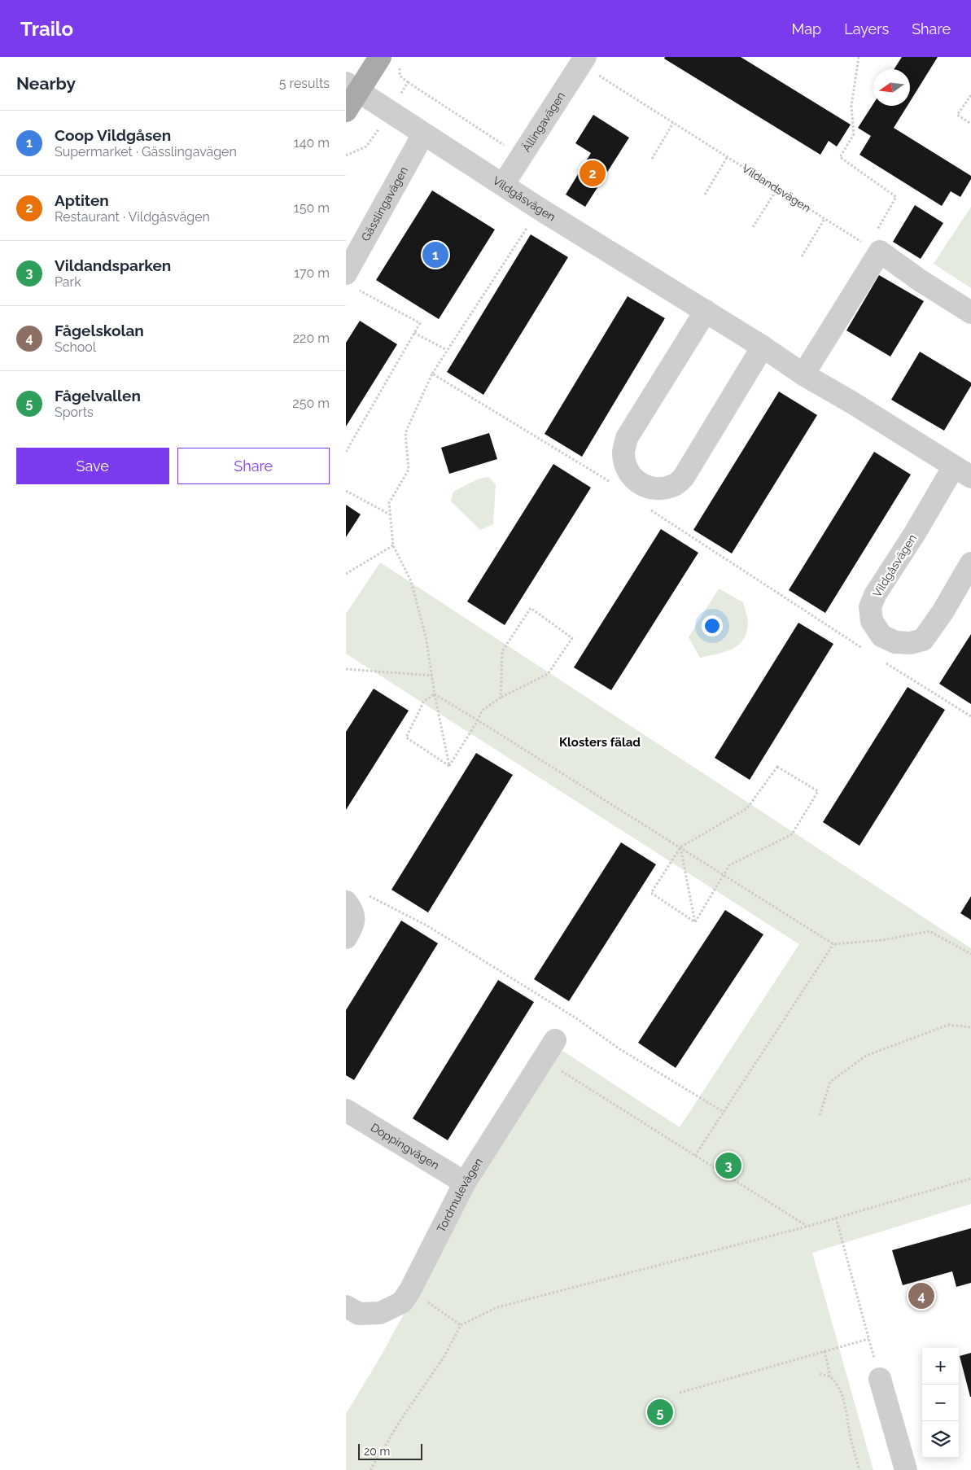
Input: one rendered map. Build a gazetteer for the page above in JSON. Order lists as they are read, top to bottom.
{
  "streets": {
    "street": [
      "Ällingavägen",
      "Vildgåsvägen",
      "Gässlingavägen",
      "Doppingvägen",
      "Tordmulevägen"
    ],
    "path": ["Vildandsvägen"]
  },
  "crossings": [
    ["Ällingavägen", "Vildandsvägen"],
    ["Ällingavägen", "Vildgåsvägen"],
    ["Vildgåsvägen", "Gässlingavägen"],
    ["Doppingvägen", "Tordmulevägen"]
  ],
  "districts": ["Klosters fälad"],
  "scale_bar": "20 m",
  "north": "left",
  "page": {
    "header": "Trailo",
    "nav": ["Map", "Layers", "Share"],
    "heading": ["Nearby", "5 results"],
    "list": [
      {
        "mark": "1",
        "name": "Coop Vildgåsen",
        "note": "Supermarket · Gässlingavägen",
        "value": "140 m"
      },
      {
        "mark": "2",
        "name": "Aptiten",
        "note": "Restaurant · Vildgåsvägen",
        "value": "150 m"
      },
      {
        "mark": "3",
        "name": "Vildandsparken",
        "note": "Park",
        "value": "170 m"
      },
      {
        "mark": "4",
        "name": "Fågelskolan",
        "note": "School",
        "value": "220 m"
      },
      {
        "mark": "5",
        "name": "Fågelvallen",
        "note": "Sports",
        "value": "250 m"
      }
    ],
    "pins": [
      "2",
      "1",
      "3",
      "4",
      "5"
    ],
    "buttons": ["Save", "Share"],
    "map_buttons": ["+", "−"],
    "scale": "20 m"
  }
}
